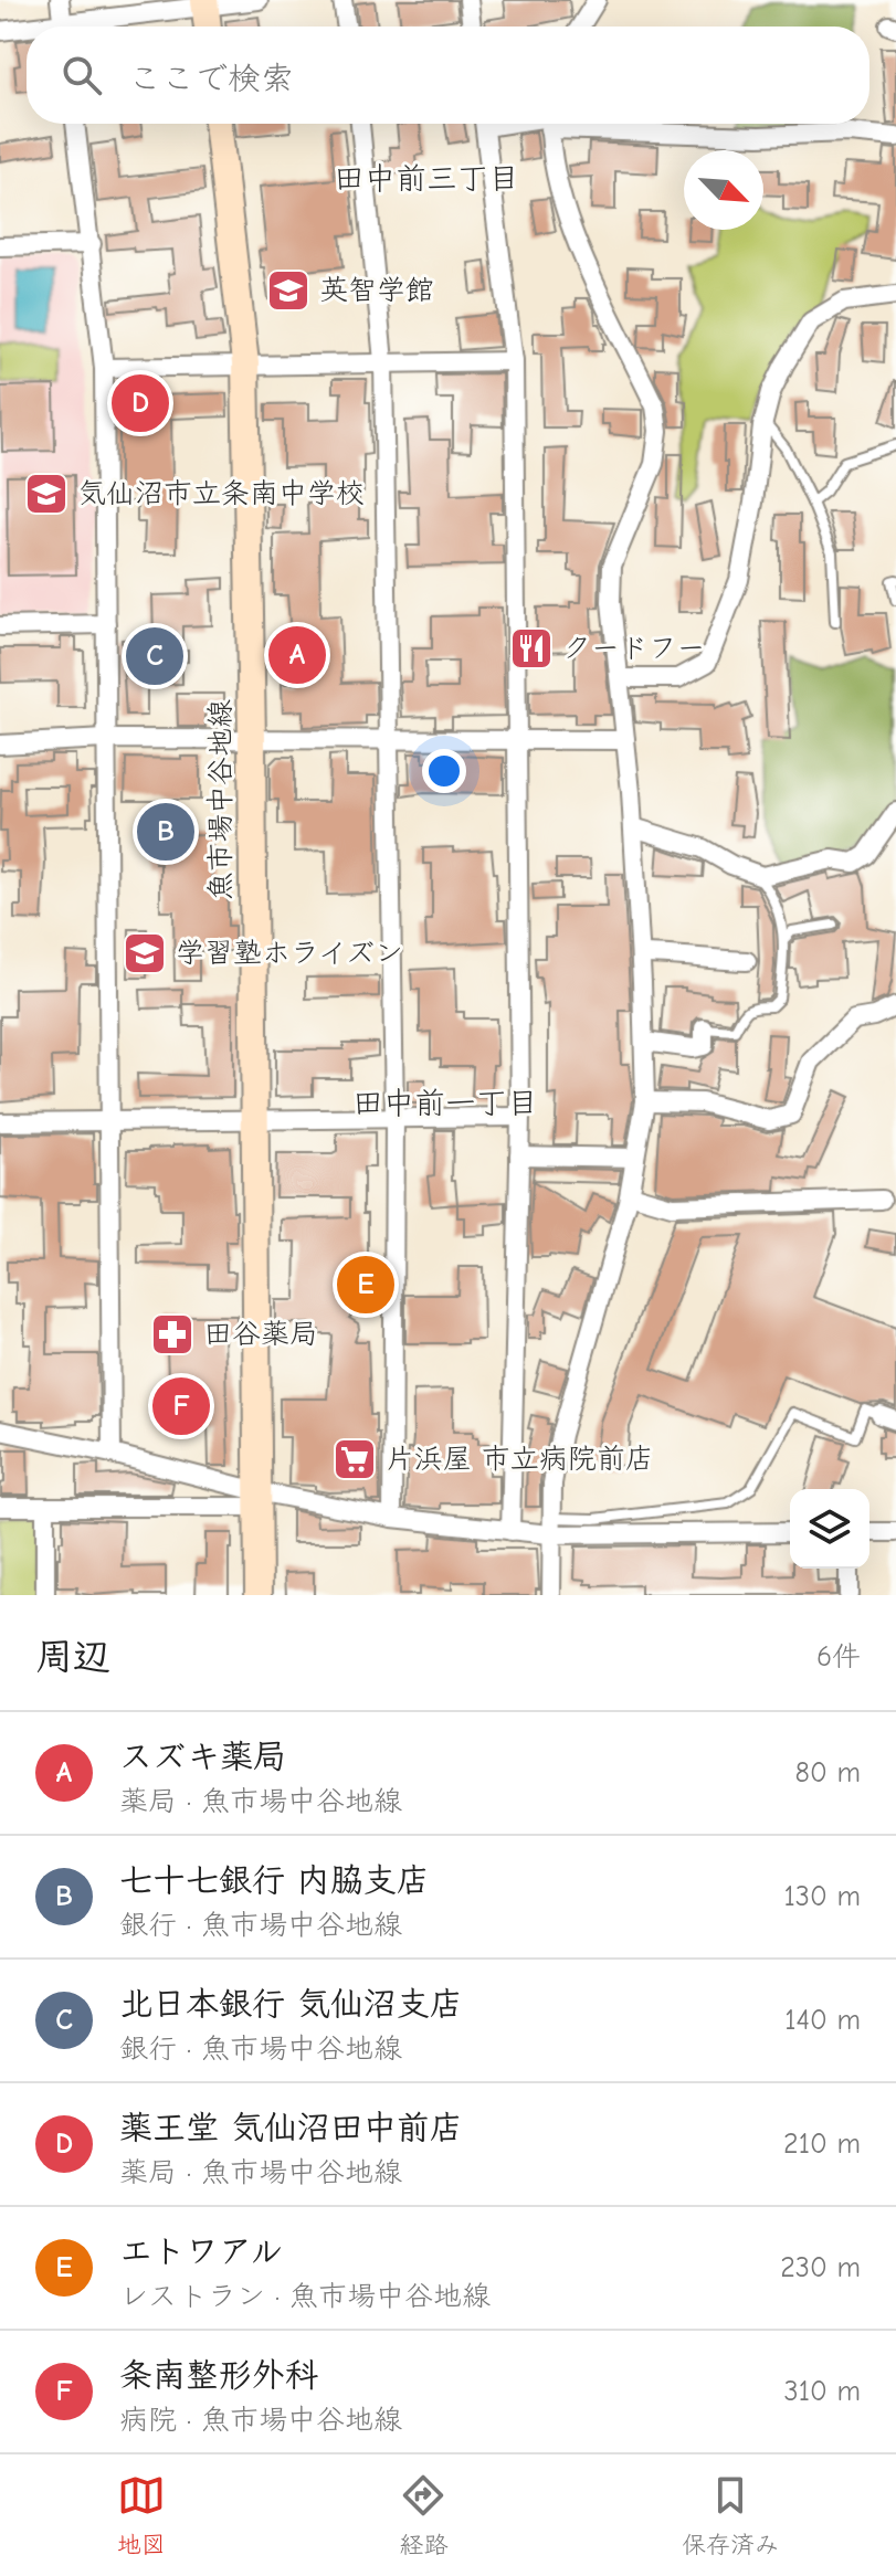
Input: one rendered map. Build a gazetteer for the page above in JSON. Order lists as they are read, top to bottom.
{
  "streets": {
    "street": ["魚市場中谷地線"]
  },
  "districts": ["田中前三丁目", "田中前一丁目"],
  "places": {
    "school or university": ["英智学館", "気仙沼市立条南中学校", "学習塾ホライズン"],
    "restaurant": ["クードフー"],
    "pharmacy": ["田谷薬局"],
    "supermarket": ["片浜屋 市立病院前店"]
  },
  "north": "bottom right",
  "page": {
    "search": "ここで検索",
    "pins": [
      "D",
      "A",
      "C",
      "B",
      "E",
      "F"
    ],
    "heading": ["周辺", "6件"],
    "list": [
      {
        "mark": "A",
        "name": "スズキ薬局",
        "note": "薬局 · 魚市場中谷地線",
        "value": "80 m"
      },
      {
        "mark": "B",
        "name": "七十七銀行 内脇支店",
        "note": "銀行 · 魚市場中谷地線",
        "value": "130 m"
      },
      {
        "mark": "C",
        "name": "北日本銀行 気仙沼支店",
        "note": "銀行 · 魚市場中谷地線",
        "value": "140 m"
      },
      {
        "mark": "D",
        "name": "薬王堂 気仙沼田中前店",
        "note": "薬局 · 魚市場中谷地線",
        "value": "210 m"
      },
      {
        "mark": "E",
        "name": "エトワアル",
        "note": "レストラン · 魚市場中谷地線",
        "value": "230 m"
      },
      {
        "mark": "F",
        "name": "条南整形外科",
        "note": "病院 · 魚市場中谷地線",
        "value": "310 m"
      }
    ],
    "nav": ["地図", "経路", "保存済み"]
  }
}
